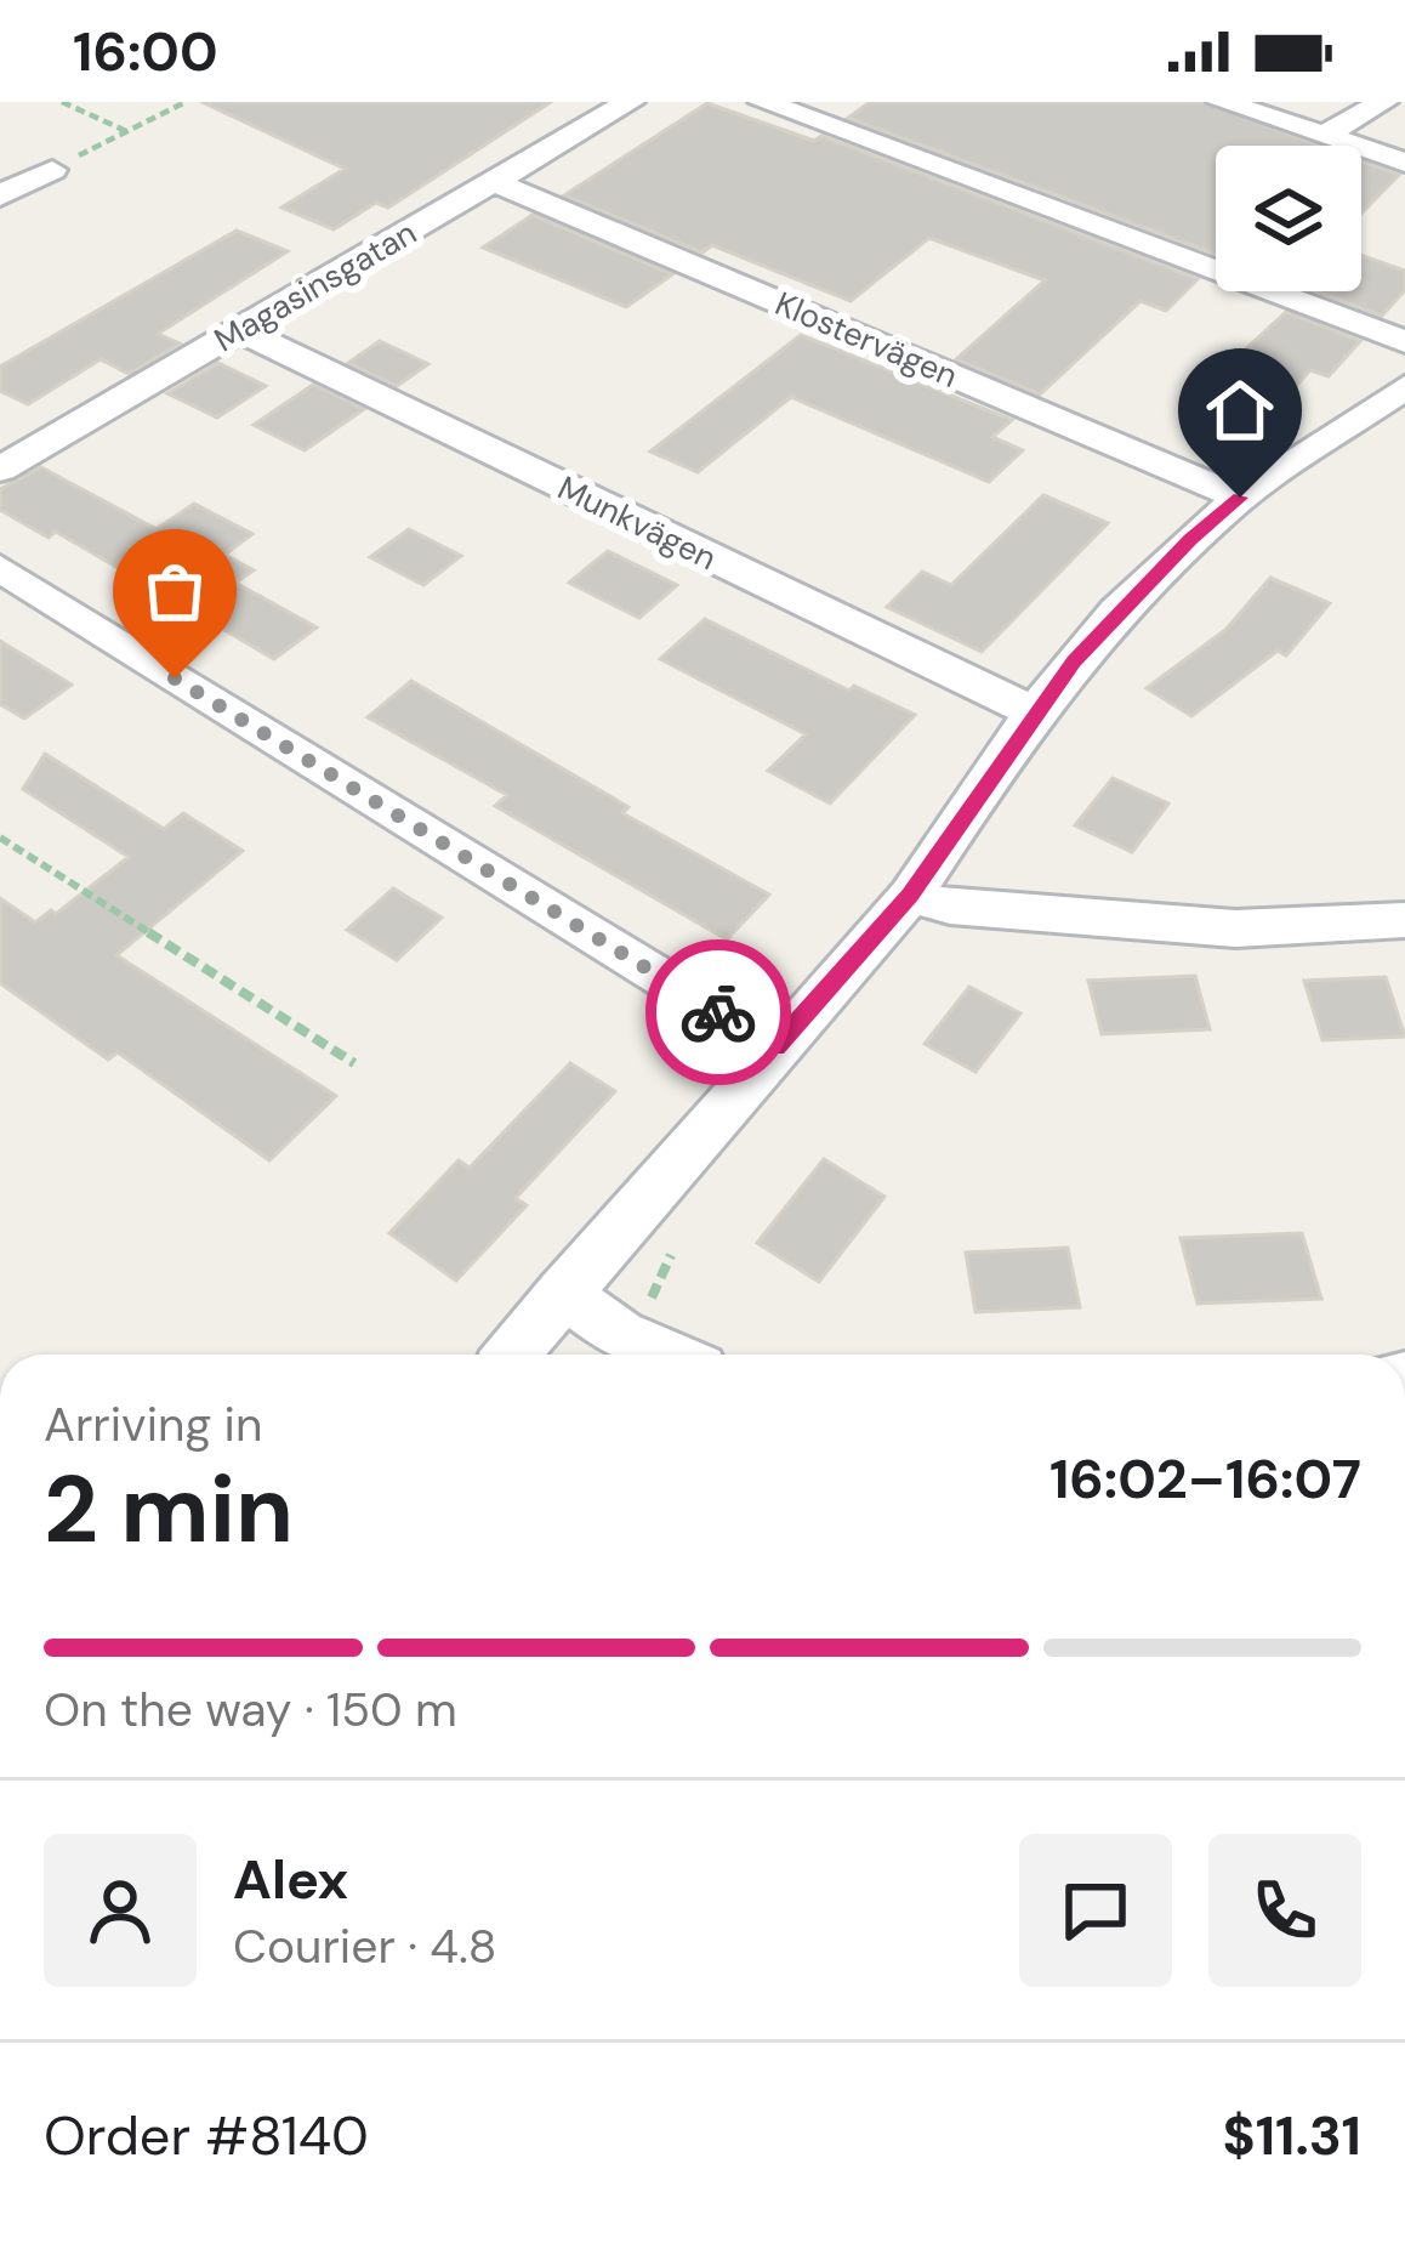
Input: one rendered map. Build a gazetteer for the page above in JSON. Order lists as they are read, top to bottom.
{
  "streets": {
    "street": ["Magasinsgatan", "Klostervägen", "Munkvägen"]
  },
  "crossings": [
    ["Magasinsgatan", "Klostervägen"],
    ["Magasinsgatan", "Munkvägen"]
  ],
  "page": {
    "status": "16:00",
    "heading": ["2 min", "Arriving in", "16:02–16:07"],
    "panel": [
      "Alex",
      "Courier · 4.8",
      "Order #8140",
      "$11.31"
    ],
    "bar": "On the way · 150 m"
  }
}
